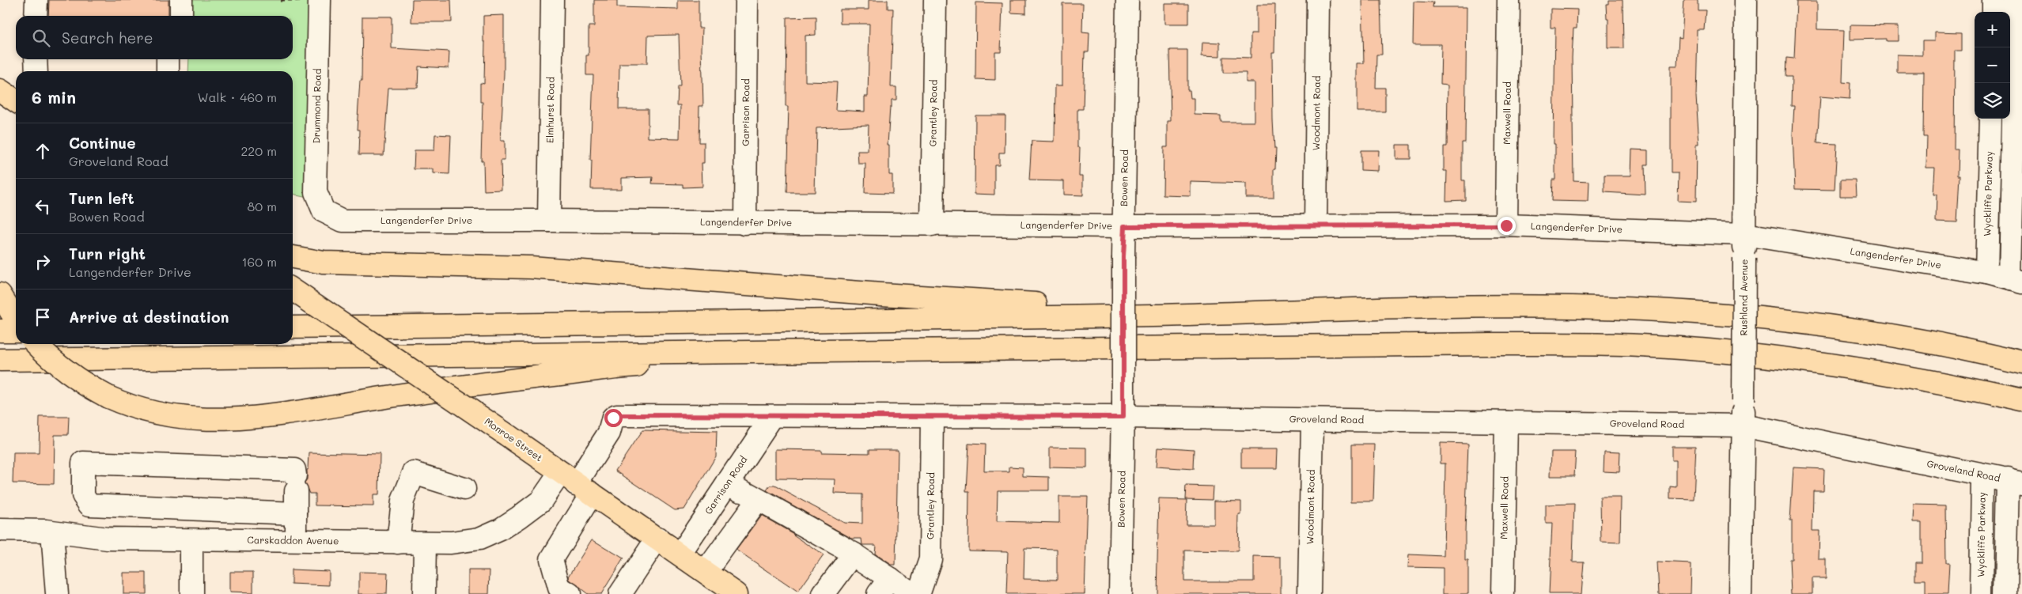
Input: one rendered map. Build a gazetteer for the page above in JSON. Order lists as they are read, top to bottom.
{
  "streets": {
    "main road": ["Monroe Street"],
    "street": [
      "Drummond Road",
      "Elmhurst Road",
      "Garrison Road",
      "Grantley Road",
      "Woodmont Road",
      "Maxwell Road",
      "Bowen Road",
      "Wyckliffe Parkway",
      "Langenderfer Drive",
      "Rushland Avenue",
      "Groveland Road",
      "Carskaddon Avenue"
    ]
  },
  "crossings": [
    ["Drummond Road", "Langenderfer Drive"],
    ["Elmhurst Road", "Langenderfer Drive"],
    ["Garrison Road", "Langenderfer Drive"],
    ["Garrison Road", "Groveland Road"],
    ["Garrison Road", "Monroe Street"],
    ["Grantley Road", "Langenderfer Drive"],
    ["Grantley Road", "Groveland Road"],
    ["Woodmont Road", "Langenderfer Drive"],
    ["Woodmont Road", "Groveland Road"],
    ["Maxwell Road", "Langenderfer Drive"],
    ["Maxwell Road", "Groveland Road"],
    ["Bowen Road", "Langenderfer Drive"],
    ["Bowen Road", "Groveland Road"],
    ["Wyckliffe Parkway", "Langenderfer Drive"],
    ["Wyckliffe Parkway", "Groveland Road"],
    ["Langenderfer Drive", "Rushland Avenue"],
    ["Rushland Avenue", "Groveland Road"],
    ["Groveland Road", "Monroe Street"],
    ["Groveland Road", "Carskaddon Avenue"],
    ["Monroe Street", "Carskaddon Avenue"]
  ],
  "page": {
    "map_buttons": ["+", "−"],
    "search": "Search here",
    "heading": ["6 min", "Walk · 460 m"],
    "list": [
      ["Continue", "Groveland Road", "220 m"],
      ["Turn left", "Bowen Road", "80 m"],
      ["Turn right", "Langenderfer Drive", "160 m"],
      "Arrive at destination"
    ]
  }
}
